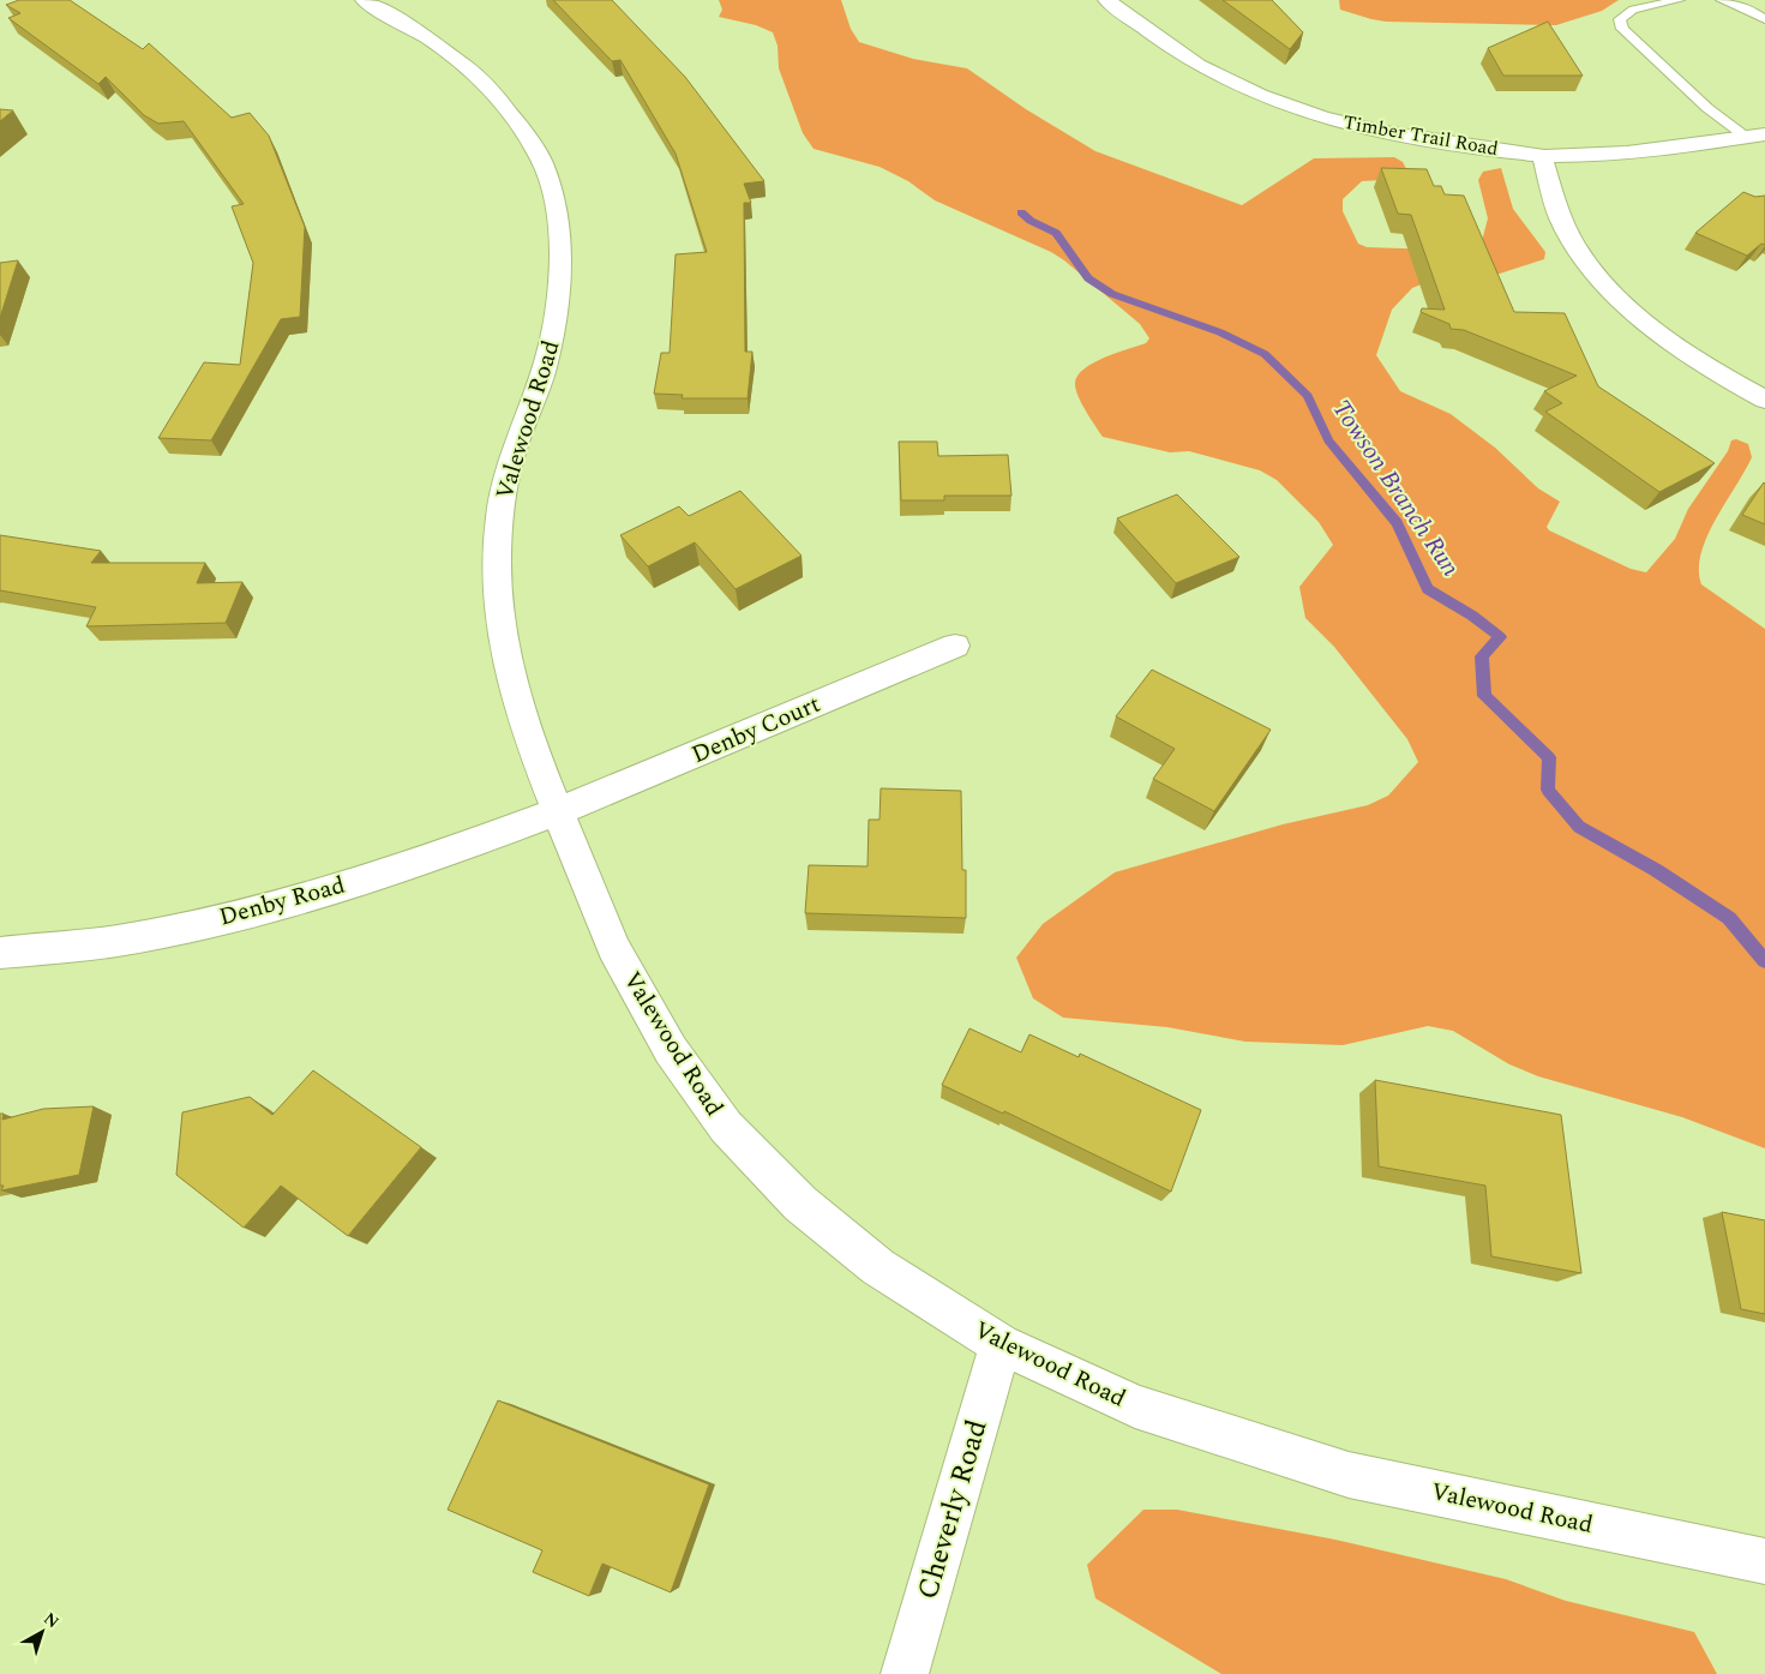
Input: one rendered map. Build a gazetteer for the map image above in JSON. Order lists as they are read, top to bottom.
{
  "streets": {
    "street": [
      "Timber Trail Road",
      "Valewood Road",
      "Denby Court",
      "Denby Road",
      "Cheverly Road"
    ]
  },
  "crossings": [
    ["Valewood Road", "Denby Court"],
    ["Valewood Road", "Denby Road"],
    ["Valewood Road", "Cheverly Road"],
    ["Denby Court", "Denby Road"]
  ],
  "water": ["Towson Branch Run"],
  "north": "top right"
}
